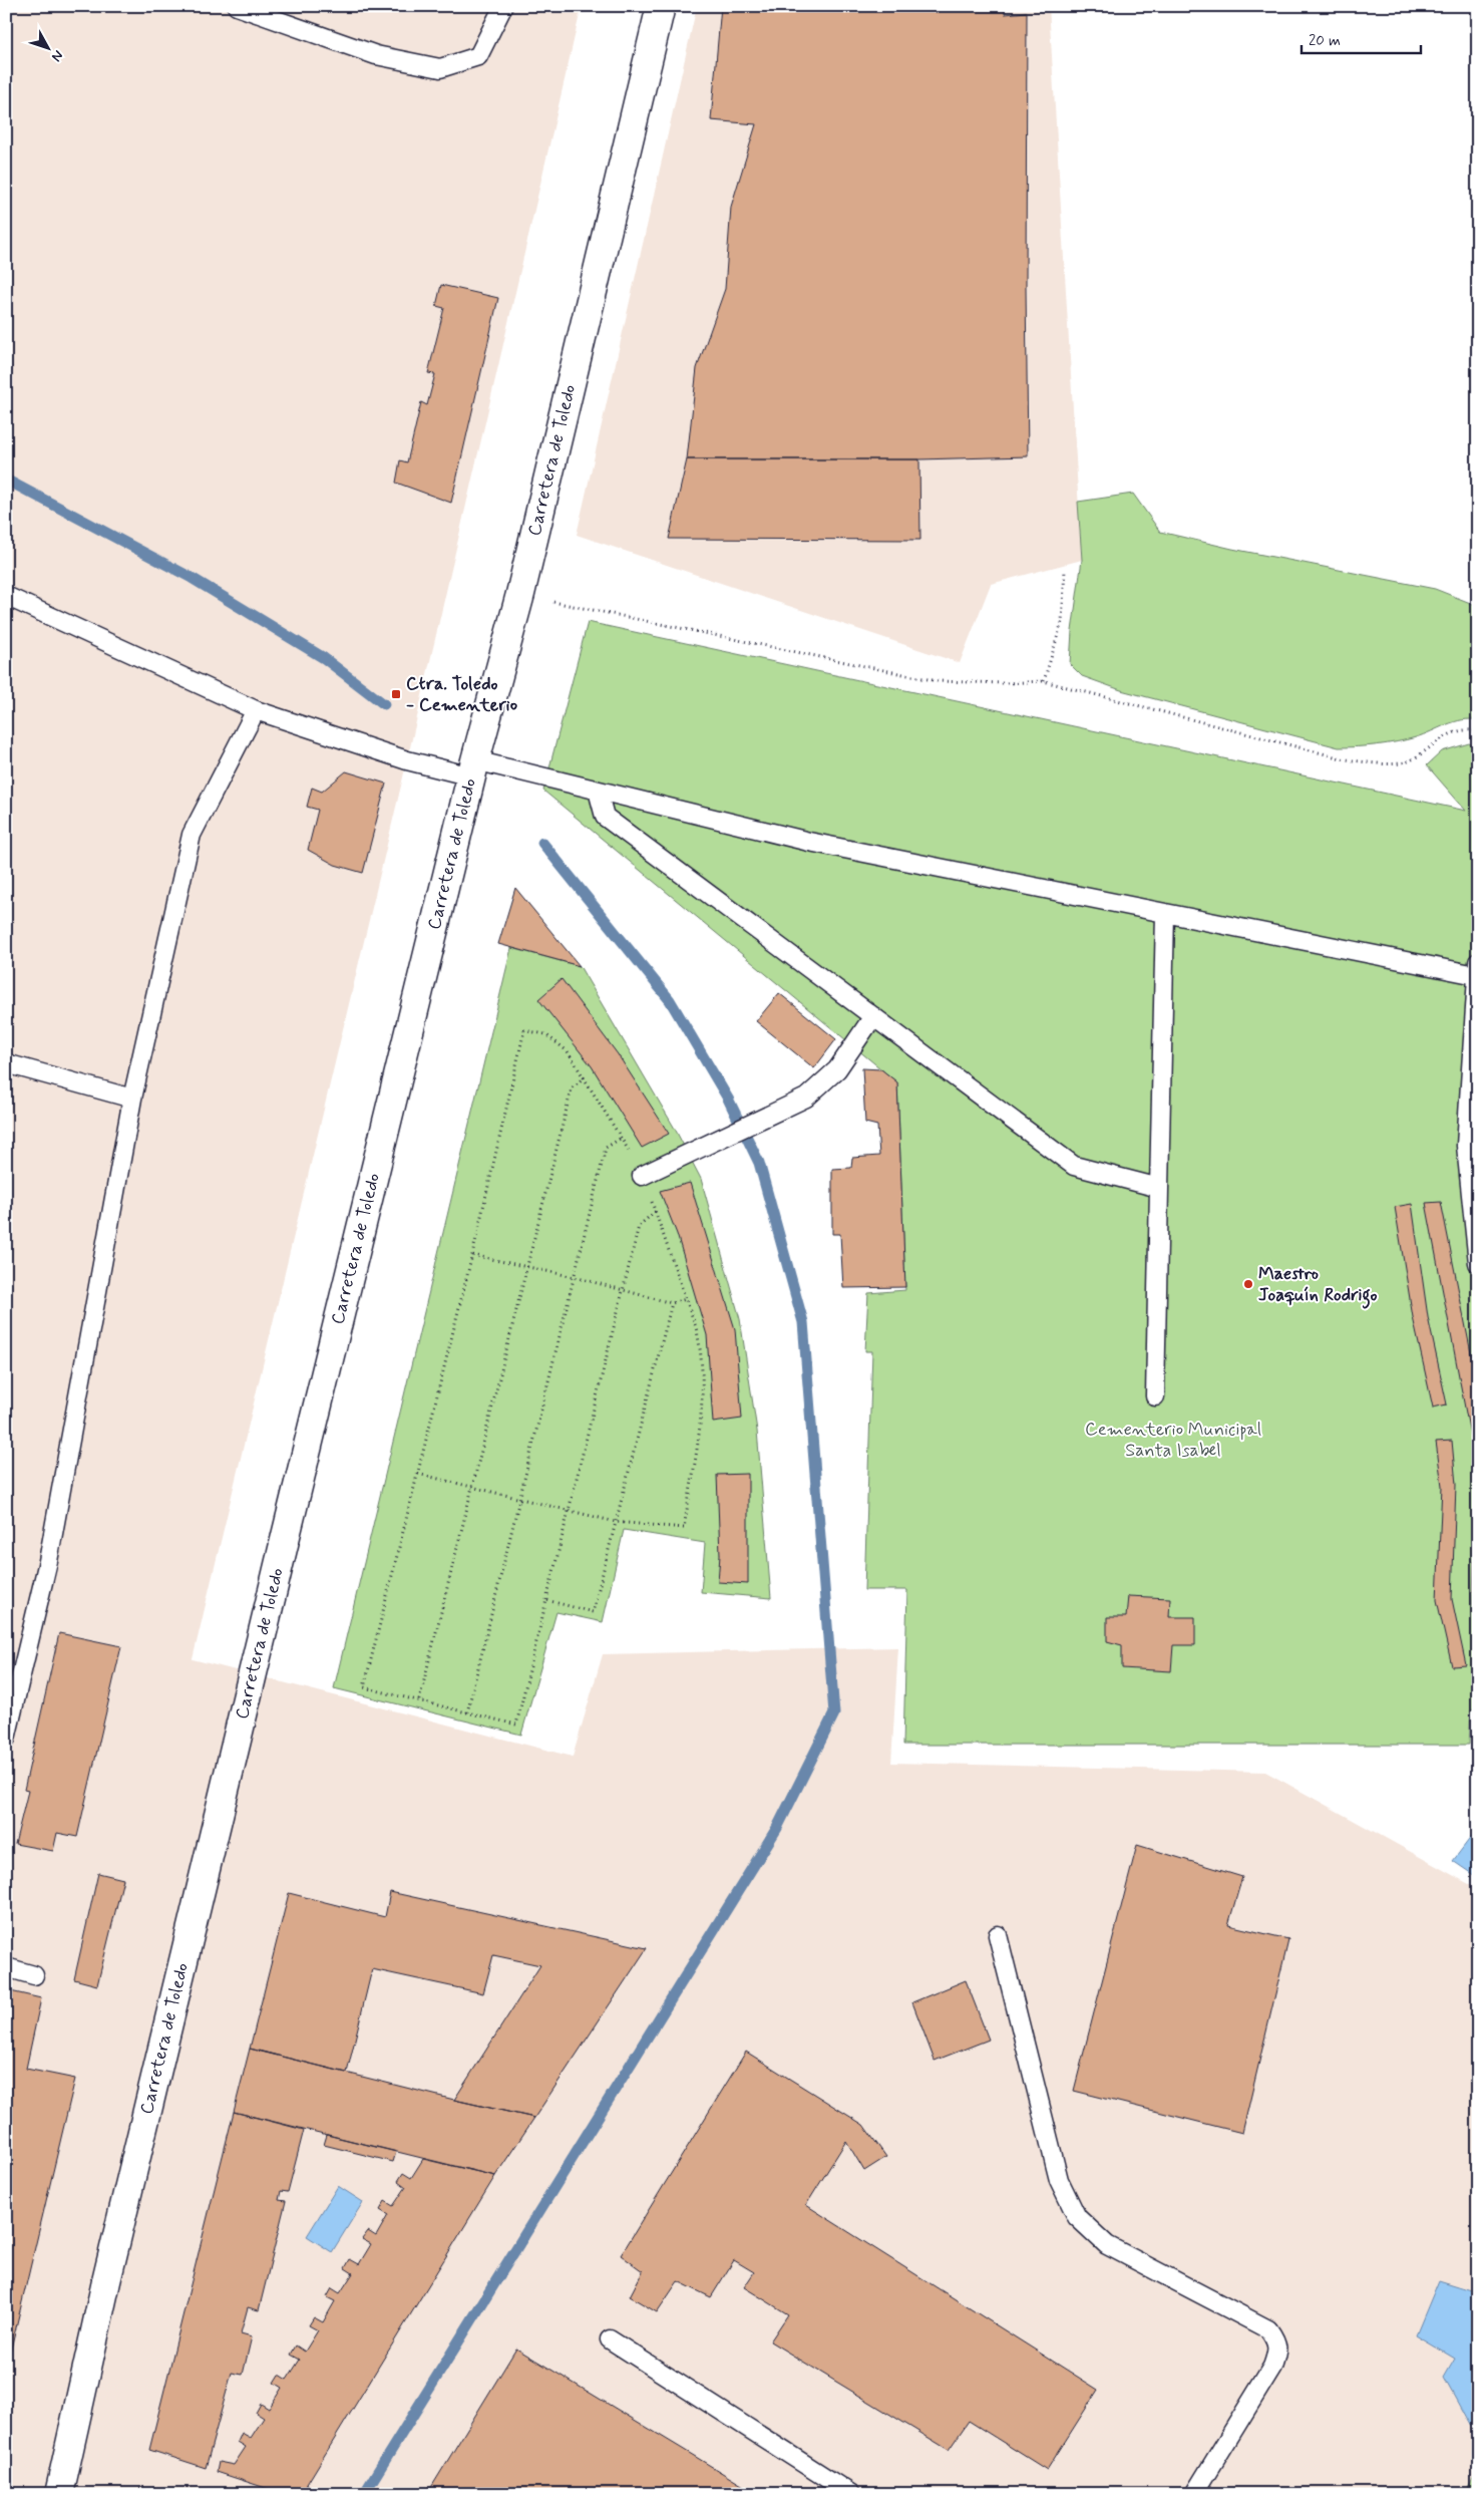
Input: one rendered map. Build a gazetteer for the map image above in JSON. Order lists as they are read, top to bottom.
{
  "streets": {
    "street": ["Carretera de Toledo"]
  },
  "parks": ["Cementerio Municipal Santa Isabel"],
  "places": {
    "transit": ["Ctra. Toledo - Cementerio"],
    "other": ["Maestro Joaquín Rodrigo"]
  },
  "scale_bar": "20 m",
  "north": "bottom right"
}
